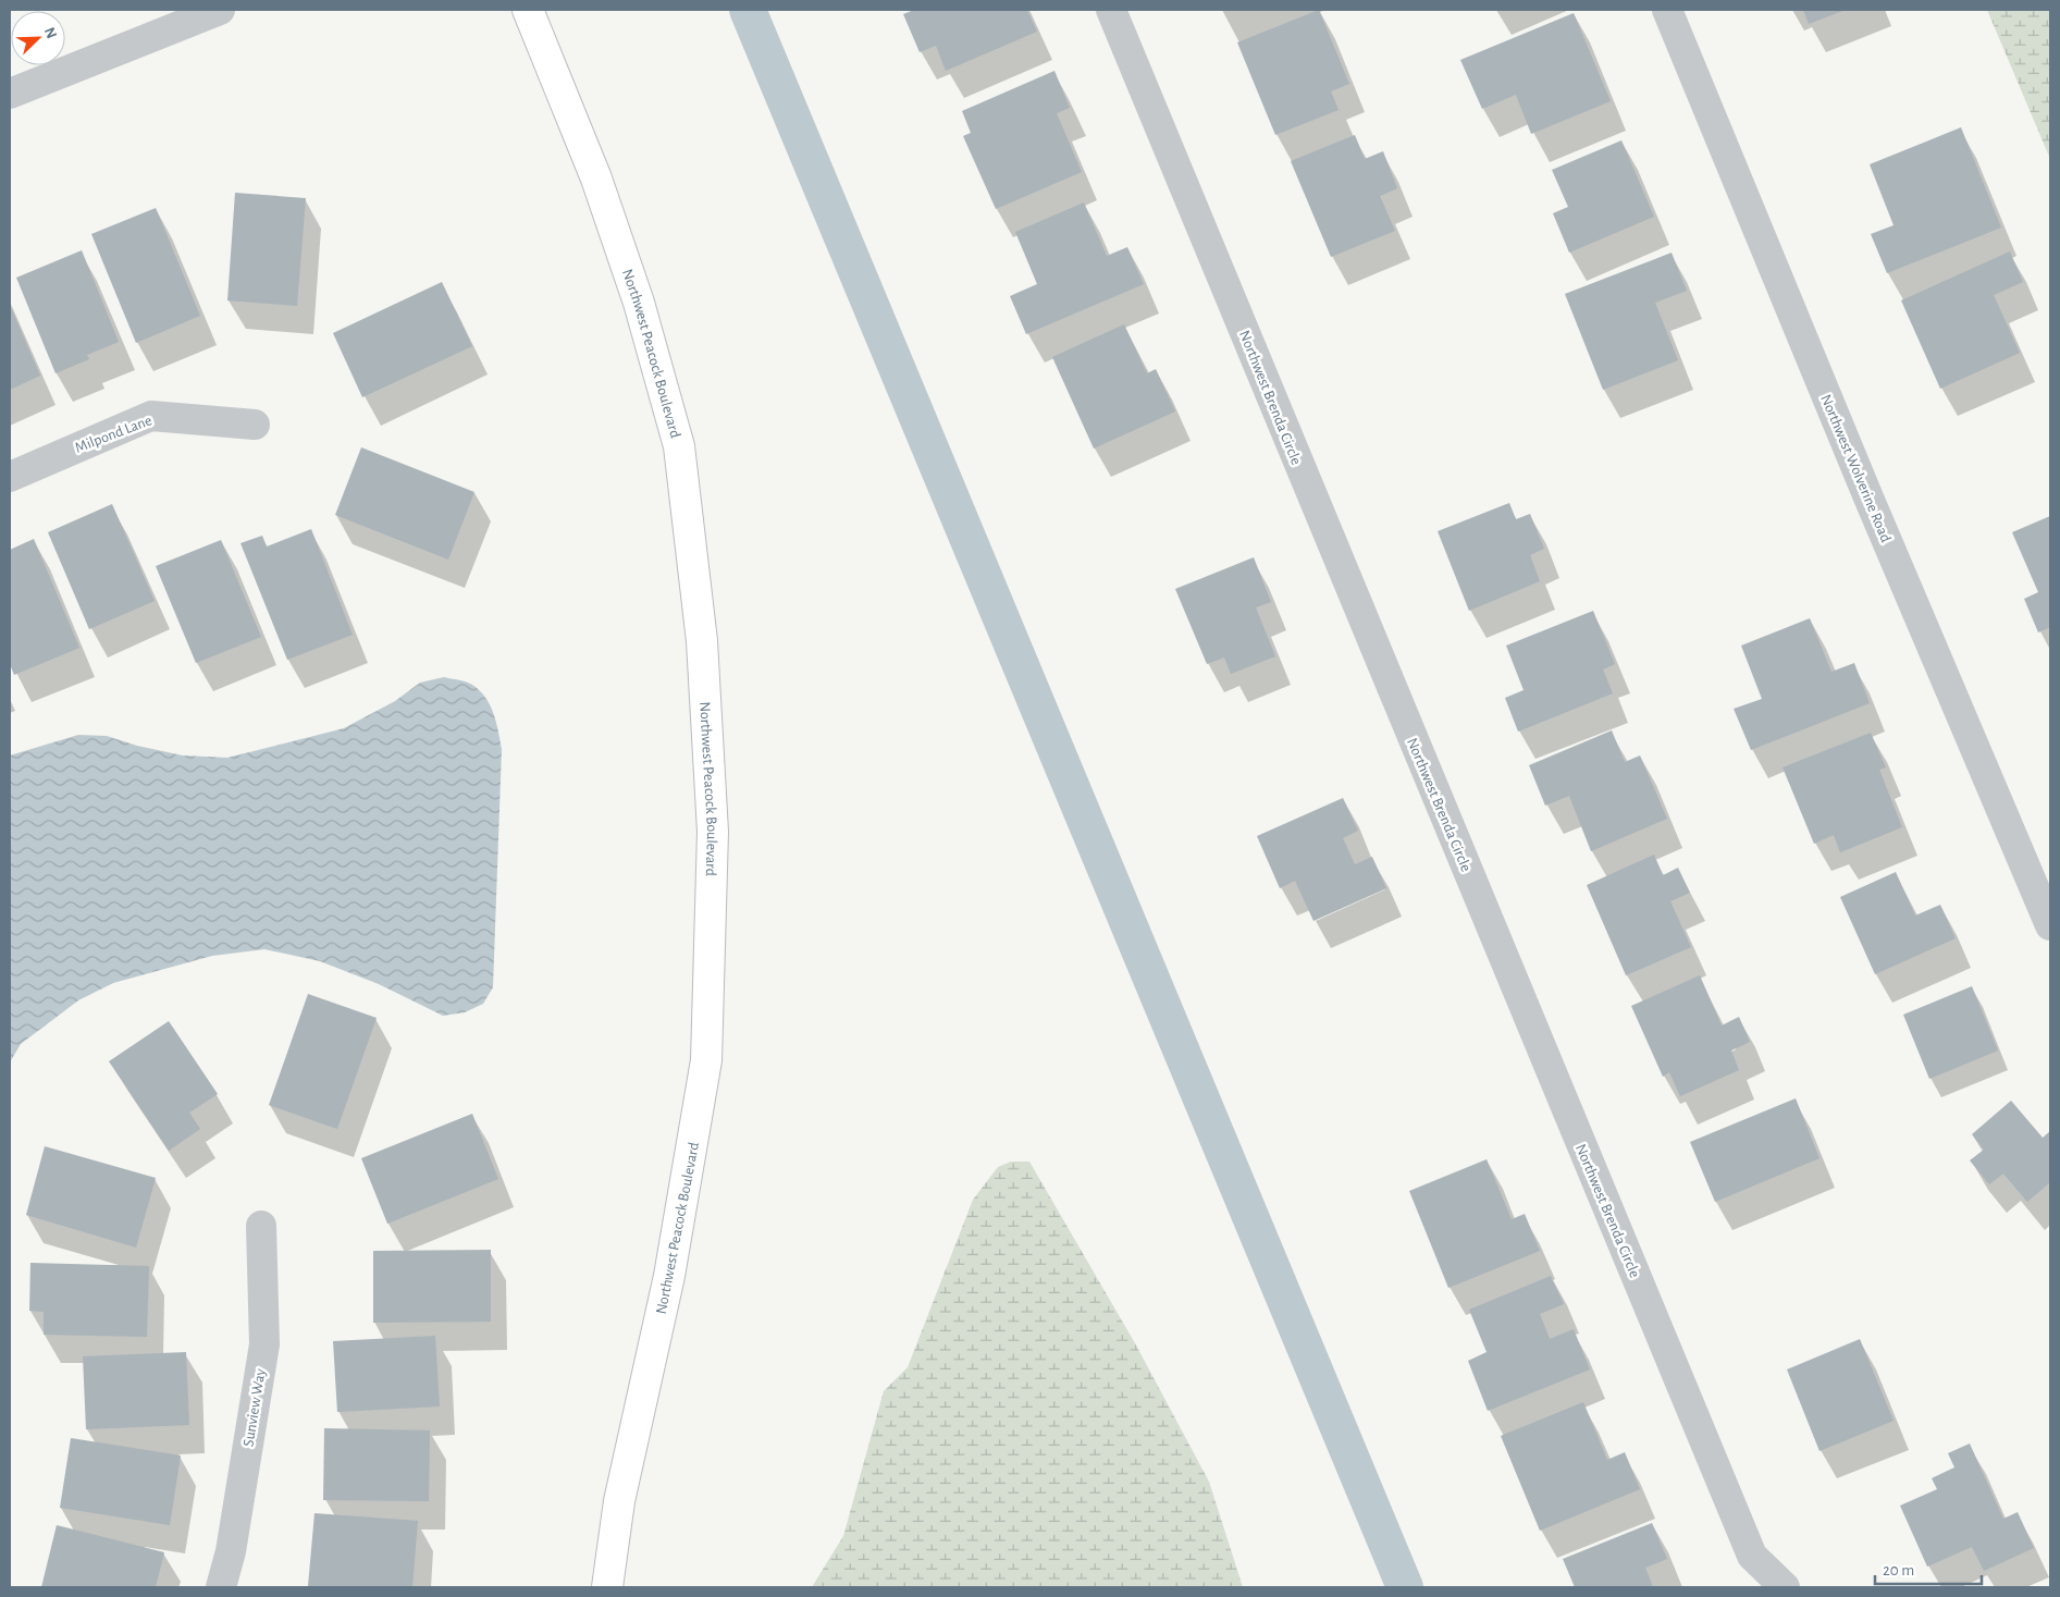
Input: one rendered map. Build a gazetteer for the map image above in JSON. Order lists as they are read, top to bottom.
{
  "streets": {
    "street": [
      "Northwest Peacock Boulevard",
      "Northwest Brenda Circle",
      "Milpond Lane",
      "Northwest Wolverine Road",
      "Sunview Way"
    ]
  },
  "scale_bar": "20 m",
  "north": "top right"
}
